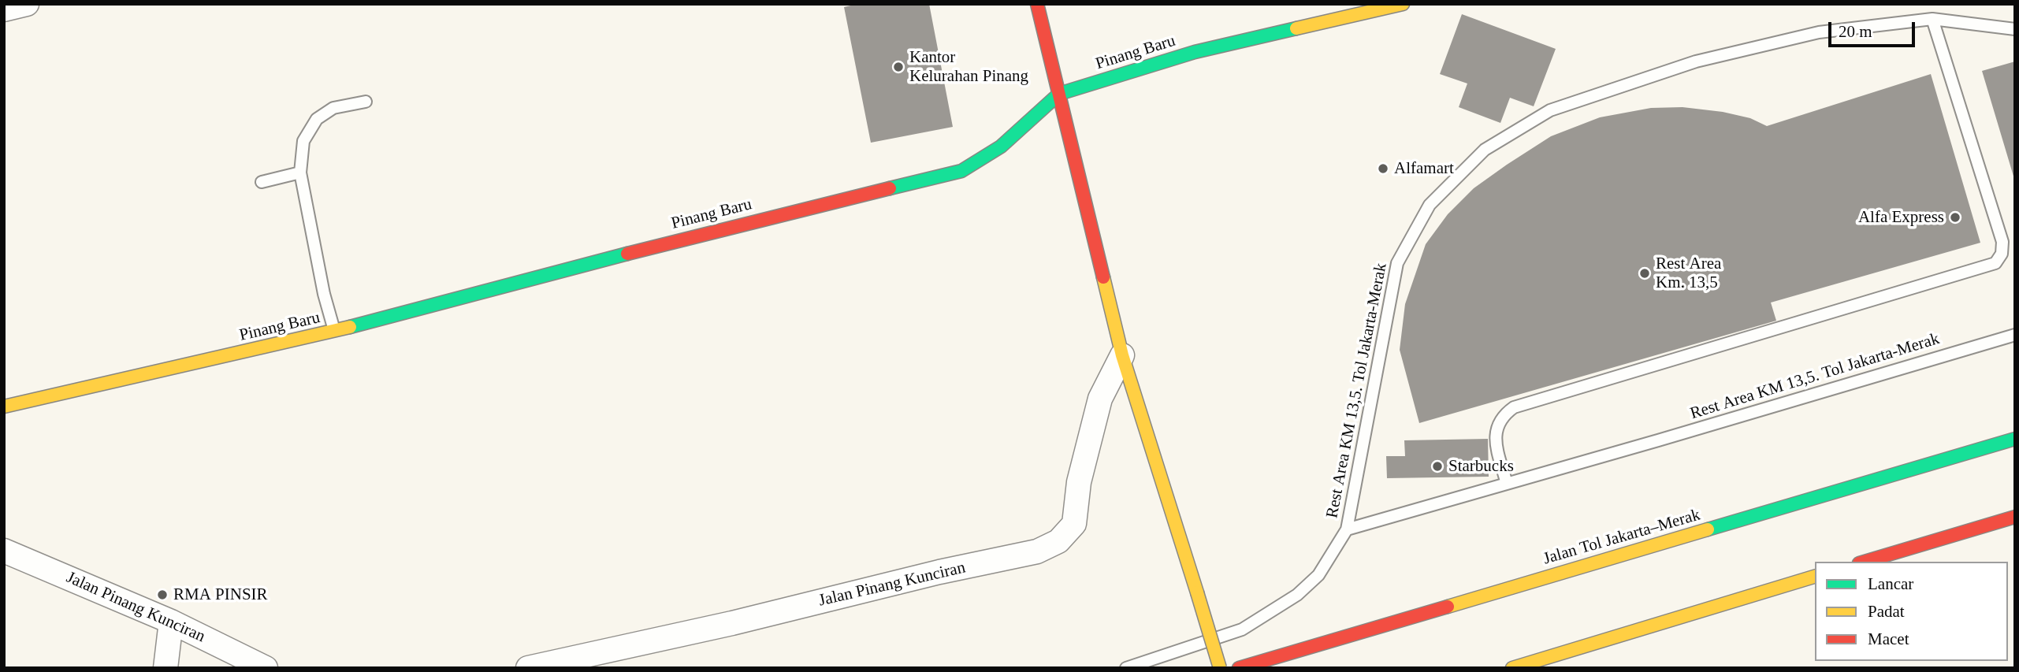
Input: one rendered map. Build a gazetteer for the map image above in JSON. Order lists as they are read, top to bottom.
{
  "streets": {
    "main road": ["Pinang Baru", "Jalan Tol Jakarta–Merak"],
    "street": ["Jalan Pinang Kunciran"],
    "lane": ["Rest Area KM 13,5. Tol Jakarta-Merak"]
  },
  "places": [
    "Kantor Kelurahan Pinang",
    "Alfamart",
    "Alfa Express",
    "Rest Area Km. 13,5",
    "Starbucks",
    "RMA PINSIR"
  ],
  "legend": ["Lancar", "Padat", "Macet"],
  "scale_bar": "20 m"
}
